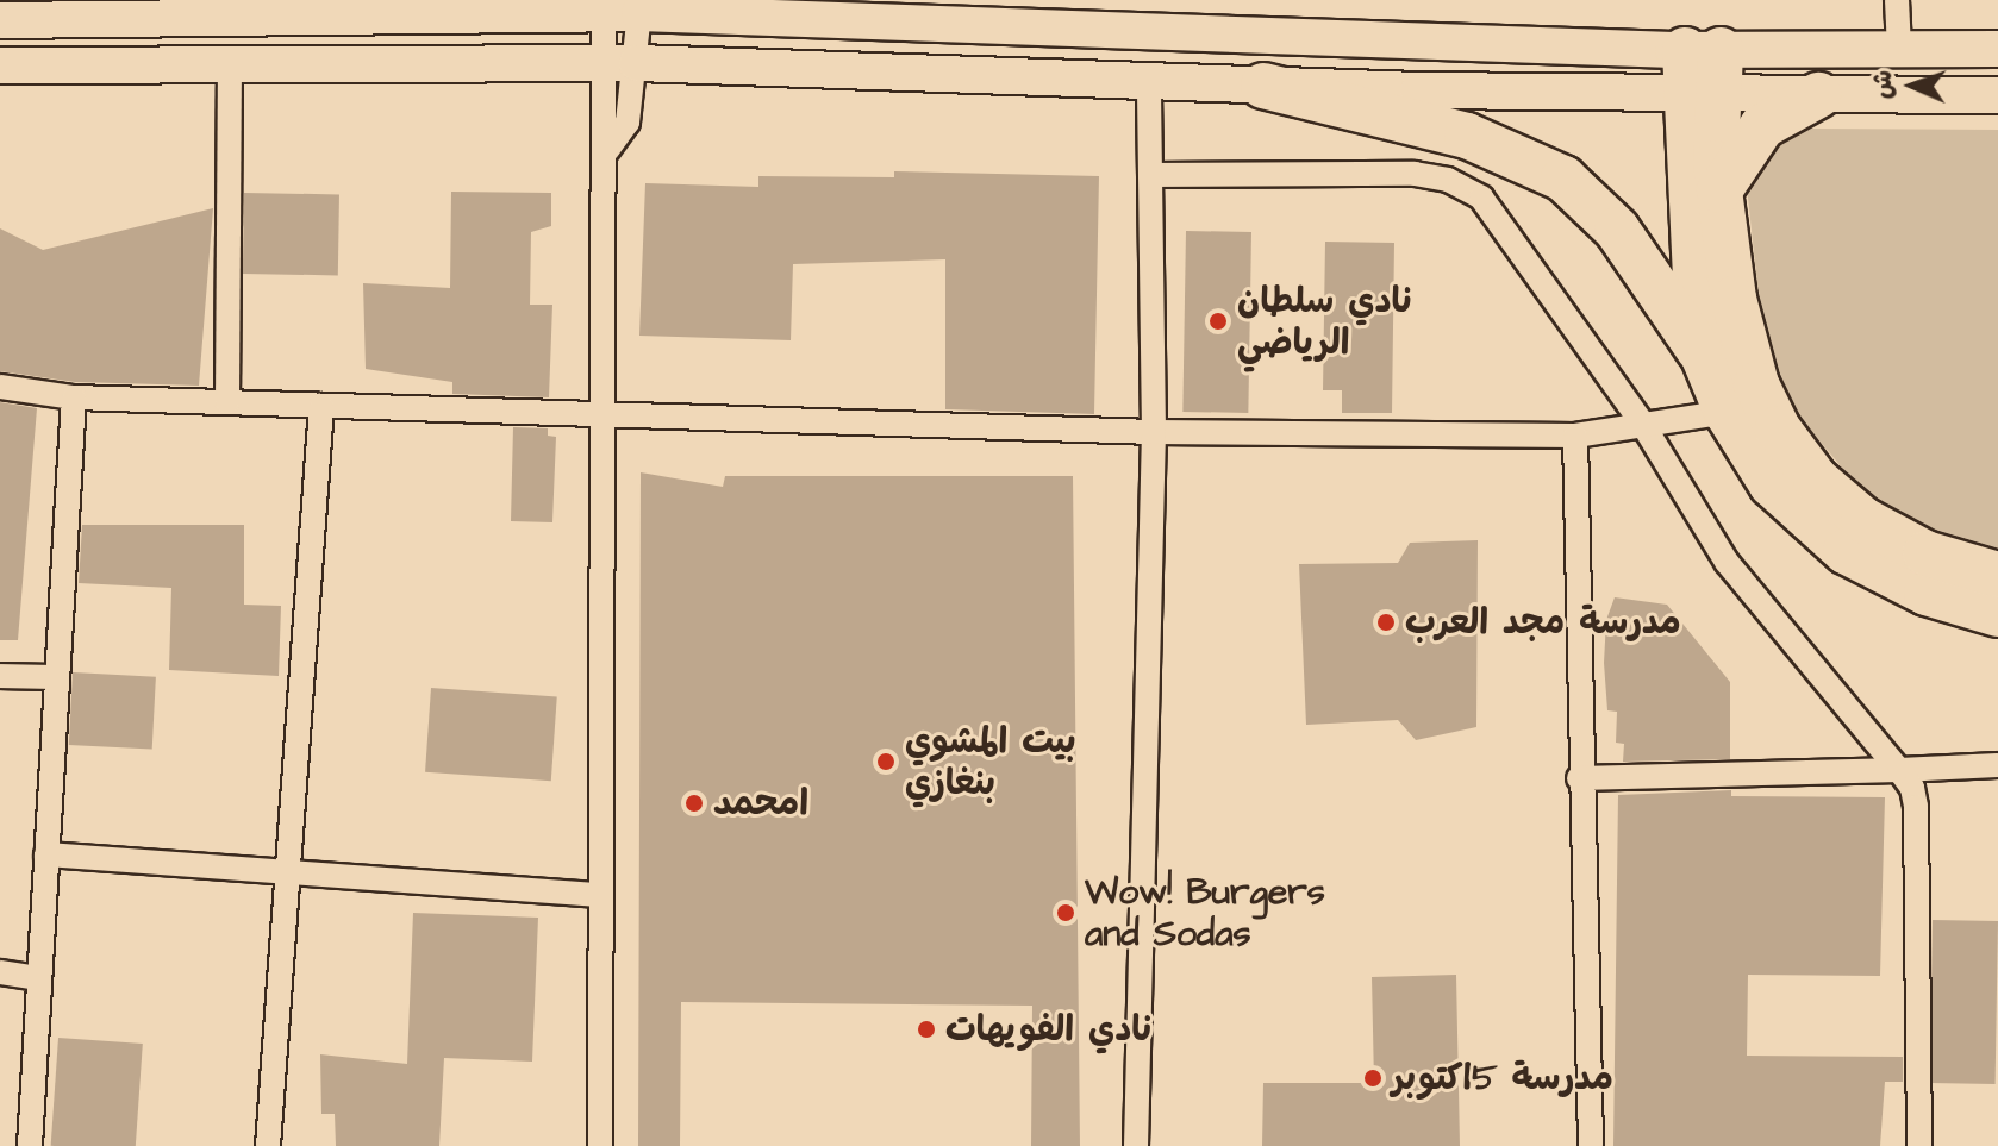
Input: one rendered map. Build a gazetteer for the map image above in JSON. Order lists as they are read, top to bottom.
{
  "places": [
    "نادي سلطان الرياضي",
    "مدرسة مجد العرب",
    "بيت المشوي بنغازي",
    "امحمد",
    "Wow! Burgers and Sodas",
    "نادي الفويهات",
    "مدرسة 5اكتوبر"
  ],
  "north": "left"
}
